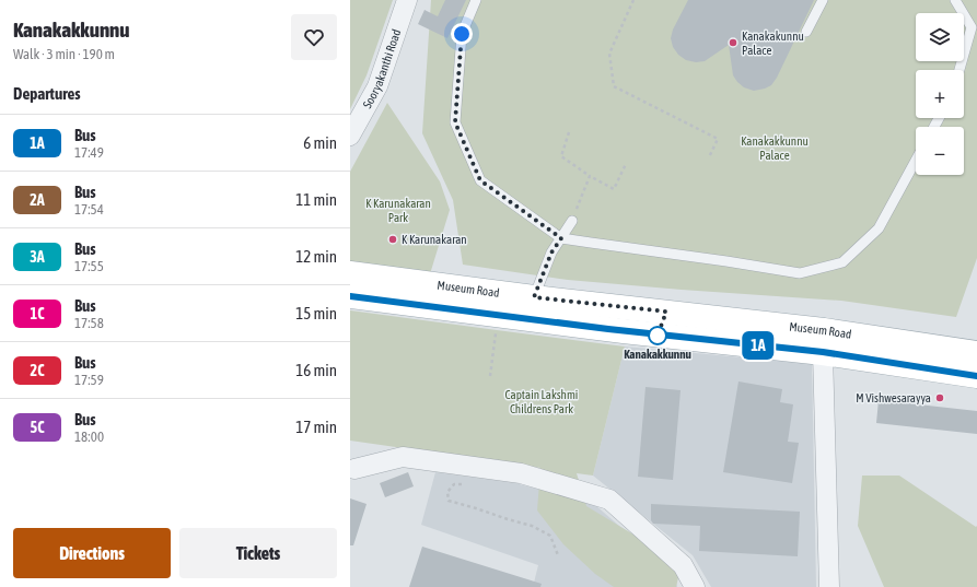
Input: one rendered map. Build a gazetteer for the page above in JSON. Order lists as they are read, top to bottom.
{
  "streets": {
    "main road": ["Museum Road"],
    "street": ["Sooryakanthi Road"]
  },
  "parks": ["Kanakakkunnu Palace", "K Karunakaran Park", "Captain Lakshmi Childrens Park"],
  "places": [
    "Kanakakunnu Palace",
    "K Karunakaran",
    "Kanakakkunnu",
    "M Vishwesarayya"
  ],
  "lines": ["bus line 1A"],
  "page": {
    "heading": [
      ["Kanakakkunnu", "Walk · 3 min · 190 m"],
      "Departures"
    ],
    "on_map": "1A",
    "map_buttons": ["+", "−"],
    "list": [
      {
        "mark": "1A",
        "name": "Bus",
        "note": "17:49",
        "value": "6 min"
      },
      {
        "mark": "2A",
        "name": "Bus",
        "note": "17:54",
        "value": "11 min"
      },
      {
        "mark": "3A",
        "name": "Bus",
        "note": "17:55",
        "value": "12 min"
      },
      {
        "mark": "1C",
        "name": "Bus",
        "note": "17:58",
        "value": "15 min"
      },
      {
        "mark": "2C",
        "name": "Bus",
        "note": "17:59",
        "value": "16 min"
      },
      {
        "mark": "5C",
        "name": "Bus",
        "note": "18:00",
        "value": "17 min"
      }
    ],
    "buttons": ["Directions", "Tickets"]
  }
}
